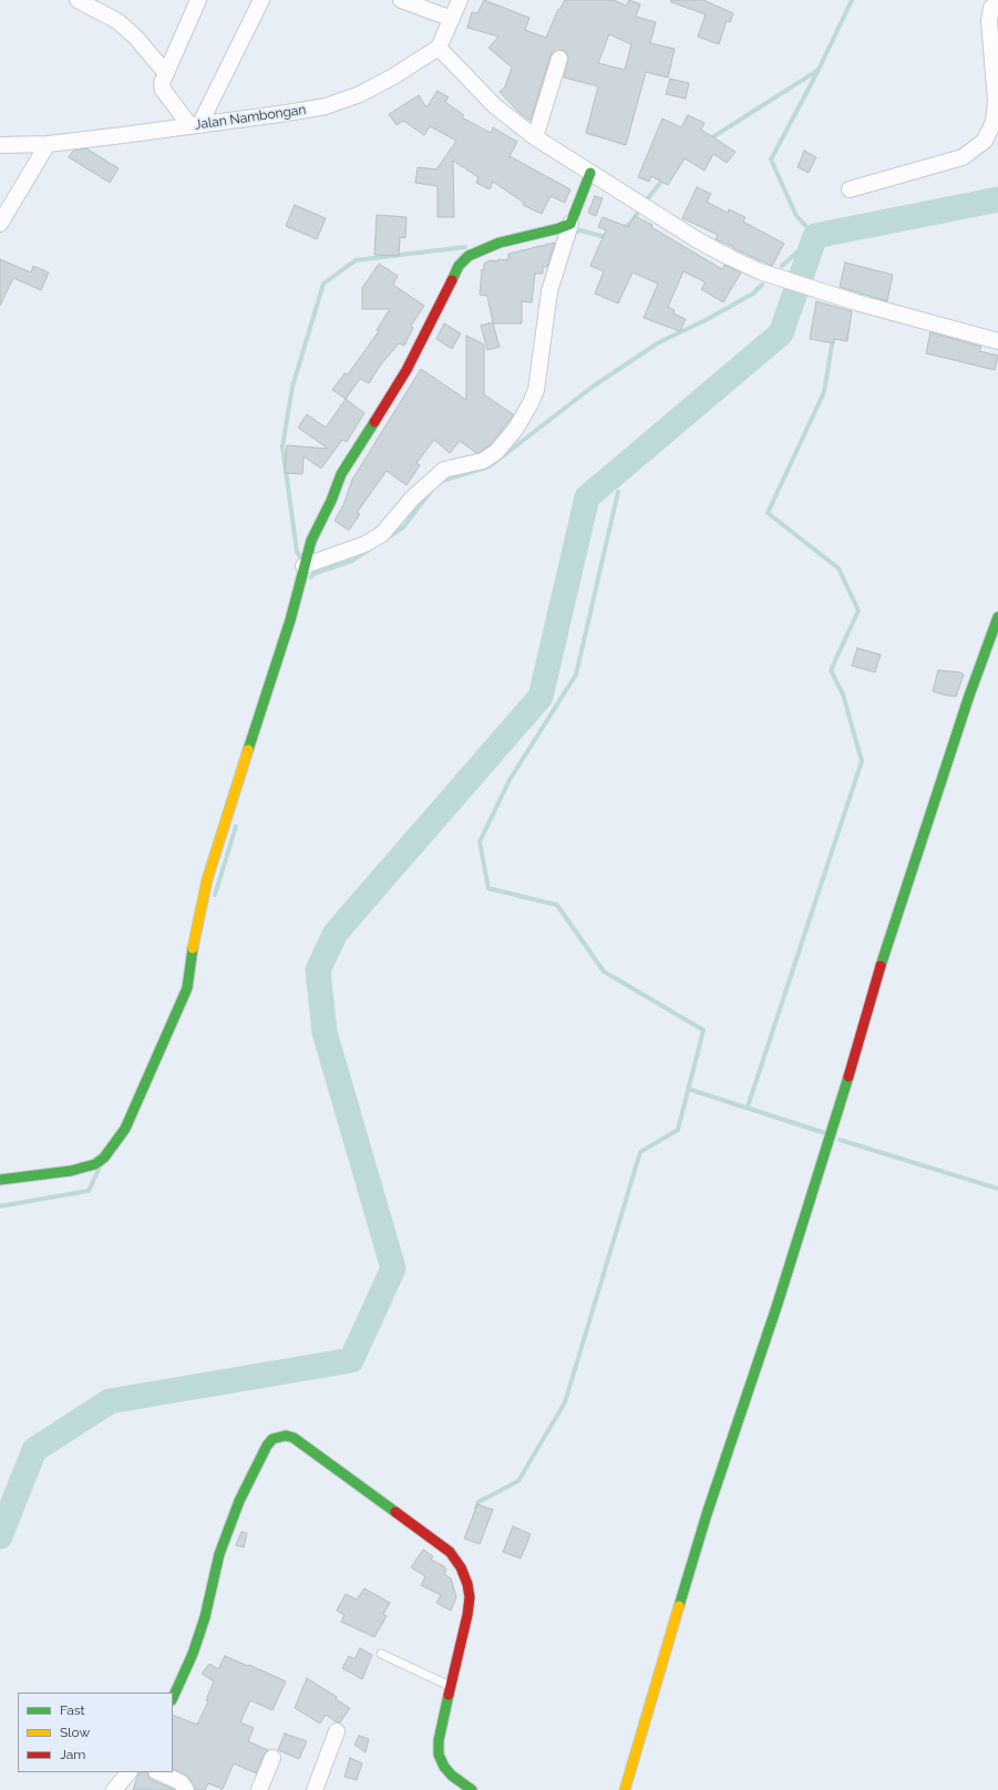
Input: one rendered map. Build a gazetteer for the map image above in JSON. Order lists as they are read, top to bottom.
{
  "streets": {
    "street": ["Jalan Nambongan"]
  },
  "legend": ["Fast", "Slow", "Jam"]
}
